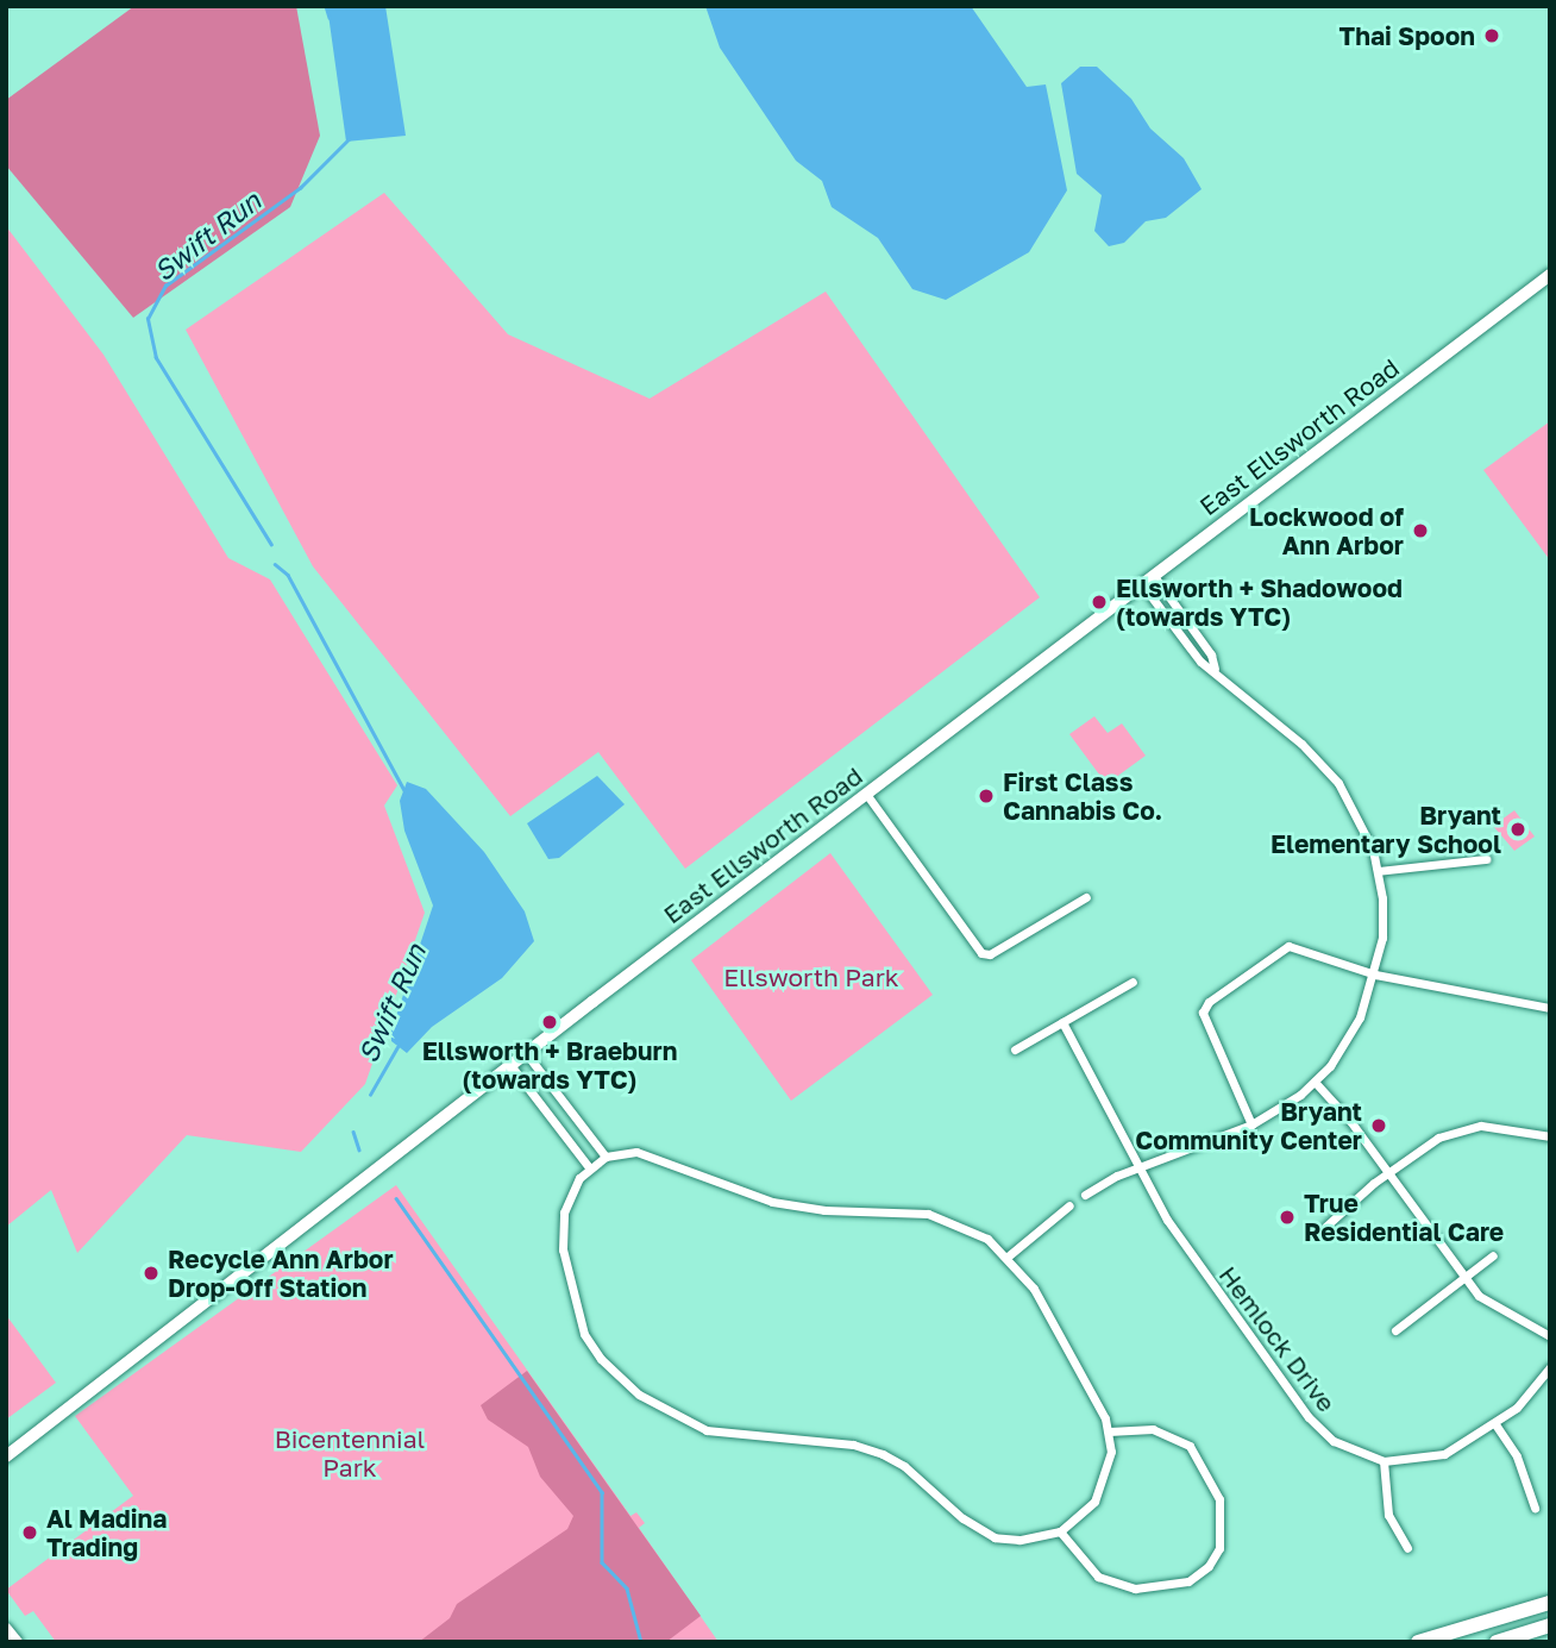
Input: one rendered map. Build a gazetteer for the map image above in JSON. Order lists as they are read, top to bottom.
{
  "streets": {
    "main road": ["East Ellsworth Road"],
    "street": ["Hemlock Drive"]
  },
  "water": ["Swift Run"],
  "parks": ["Ellsworth Park", "Bicentennial Park"],
  "places": [
    "Thai Spoon",
    "Lockwood of Ann Arbor",
    "Ellsworth + Shadowood (towards YTC)",
    "First Class Cannabis Co.",
    "Bryant Elementary School",
    "Ellsworth + Braeburn (towards YTC)",
    "Bryant Community Center",
    "True Residential Care",
    "Recycle Ann Arbor Drop-Off Station",
    "Al Madina Trading"
  ]
}
